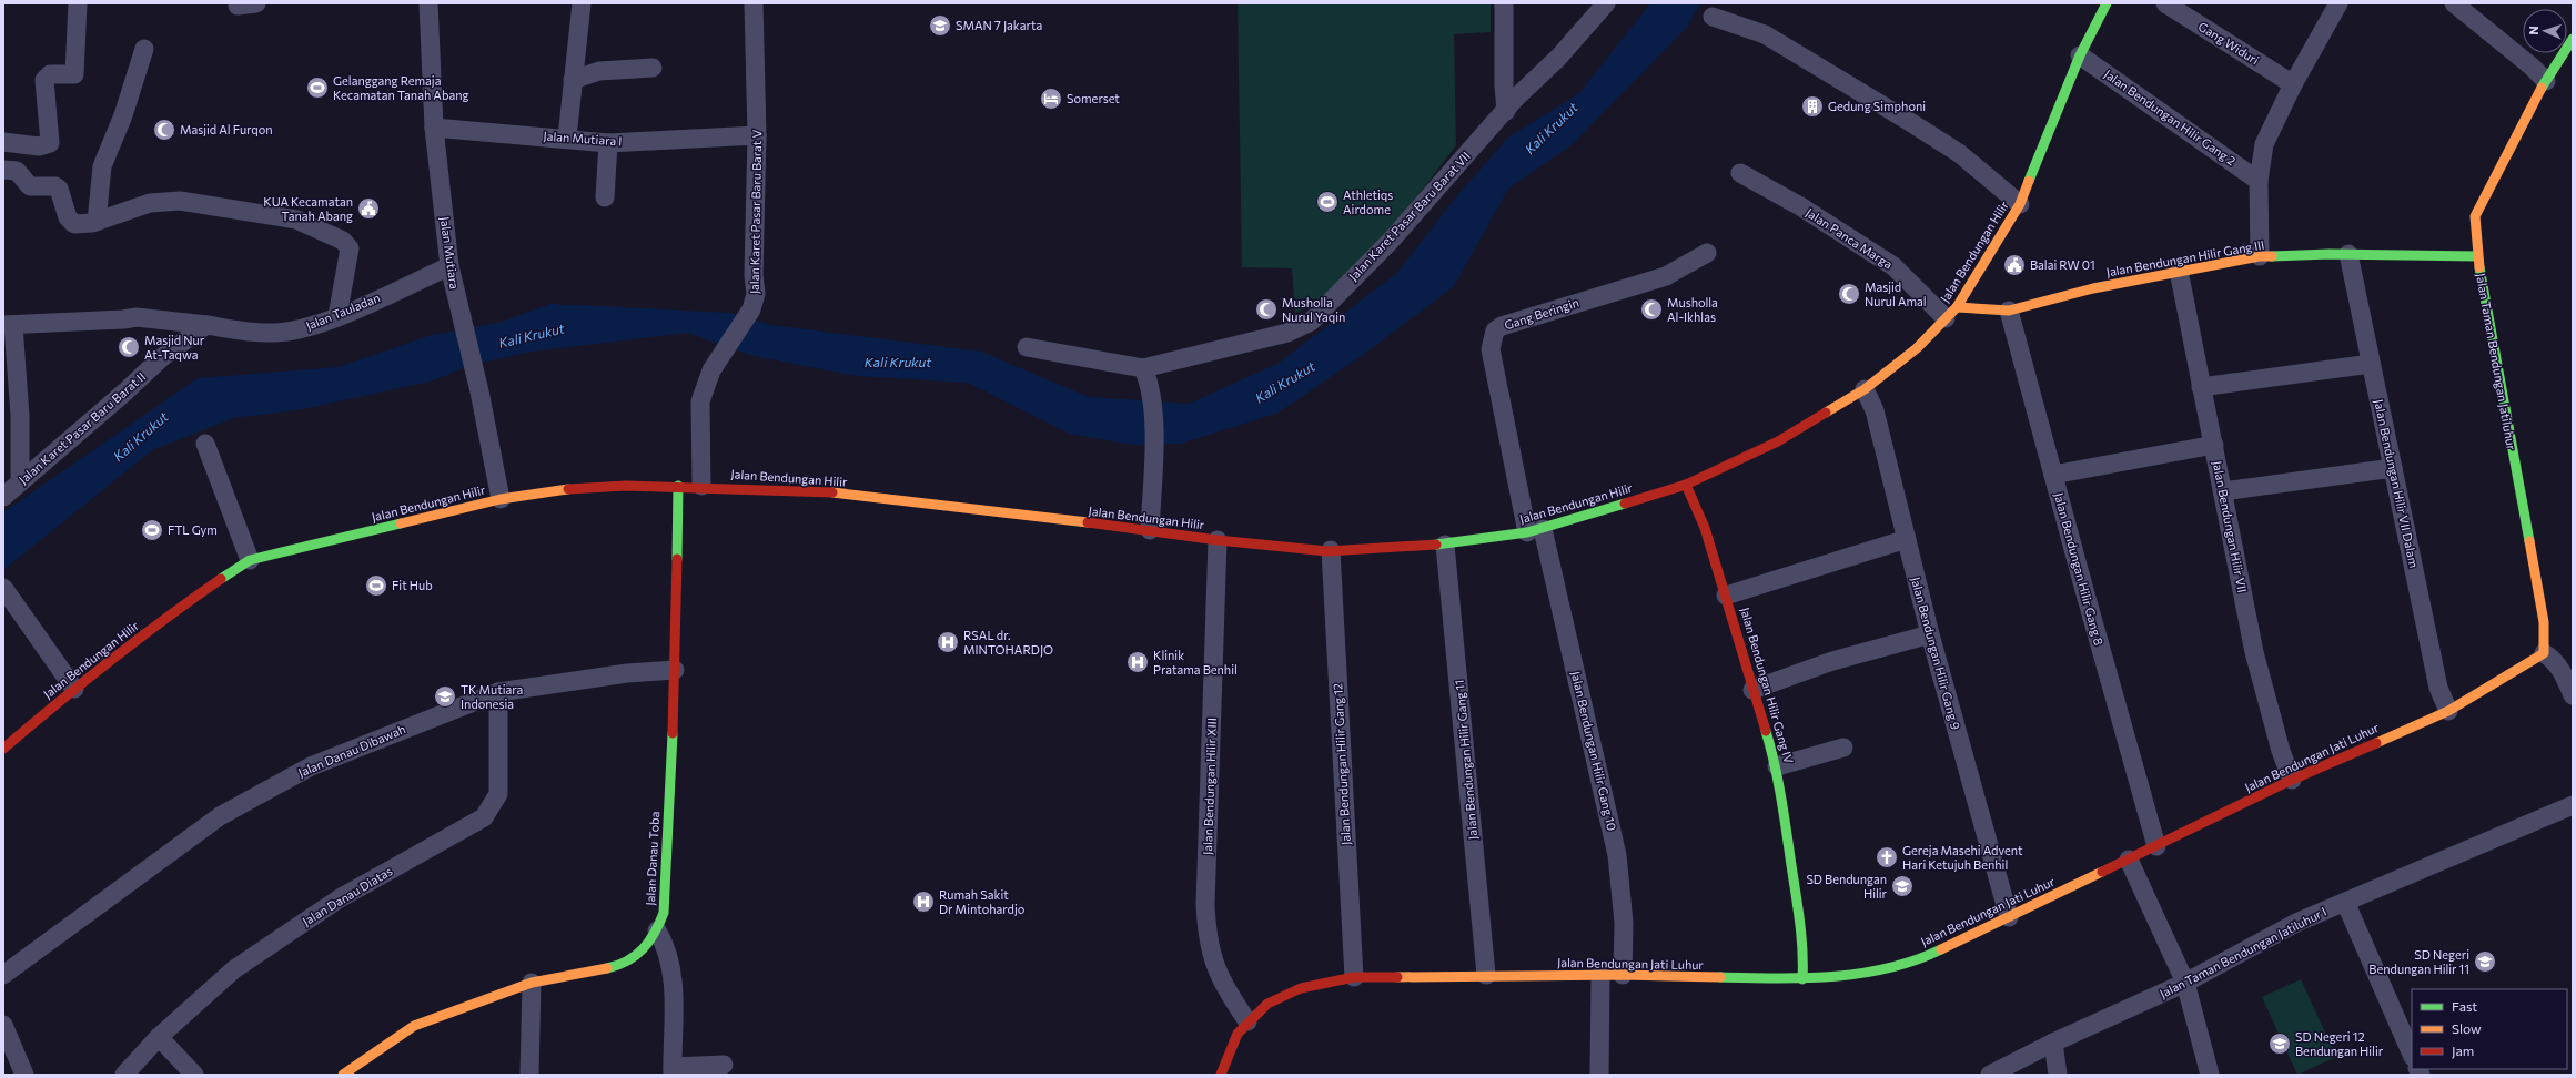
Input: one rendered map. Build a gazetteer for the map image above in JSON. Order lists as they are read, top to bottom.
{
  "streets": {
    "street": [
      "Gang Widuri",
      "Jalan Bendungan Hilir Gang 2",
      "Jalan Mutiara I",
      "Jalan Karet Pasar Baru Barat V",
      "Jalan Karet Pasar Baru Barat VII",
      "Jalan Panca Marga",
      "Jalan Bendungan Hilir",
      "Jalan Mutiara",
      "Jalan Bendungan Hilir Gang III",
      "Jalan Tauladan",
      "Gang Beringin",
      "Jalan Taman Bendungan Jatiluhur",
      "Jalan Karet Pasar Baru Barat II",
      "Jalan Bendungan Hilir VII Dalam",
      "Jalan Bendungan Hilir VII",
      "Jalan Bendungan Hilir Gang 8",
      "Jalan Bendungan Hilir Gang 9",
      "Jalan Bendungan Hilir Gang IV",
      "Jalan Danau Dibawah",
      "Jalan Bendungan Hilir Gang 10",
      "Jalan Bendungan Jati Luhur",
      "Jalan Bendungan Hilir Gang 11",
      "Jalan Bendungan Hilir Gang 12",
      "Jalan Bendungan Hilir XIII",
      "Jalan Danau Toba",
      "Jalan Danau Diatas",
      "Jalan Taman Bendungan Jatiluhur I"
    ]
  },
  "crossings": [
    ["Jalan Bendungan Hilir Gang 2", "Jalan Bendungan Hilir"],
    ["Jalan Mutiara I", "Jalan Karet Pasar Baru Barat V"],
    ["Jalan Mutiara I", "Jalan Mutiara"],
    ["Jalan Karet Pasar Baru Barat V", "Jalan Bendungan Hilir"],
    ["Jalan Panca Marga", "Jalan Bendungan Hilir"],
    ["Jalan Panca Marga", "Jalan Bendungan Hilir Gang III"],
    ["Jalan Bendungan Hilir", "Jalan Mutiara"],
    ["Jalan Bendungan Hilir", "Jalan Bendungan Hilir Gang III"],
    ["Jalan Bendungan Hilir", "Gang Beringin"],
    ["Jalan Bendungan Hilir", "Jalan Bendungan Hilir Gang 9"],
    ["Jalan Bendungan Hilir", "Jalan Bendungan Hilir Gang IV"],
    ["Jalan Bendungan Hilir", "Jalan Bendungan Hilir Gang 10"],
    ["Jalan Bendungan Hilir", "Jalan Bendungan Hilir Gang 11"],
    ["Jalan Bendungan Hilir", "Jalan Bendungan Hilir Gang 12"],
    ["Jalan Bendungan Hilir", "Jalan Bendungan Hilir XIII"],
    ["Jalan Bendungan Hilir", "Jalan Danau Toba"],
    ["Jalan Mutiara", "Jalan Tauladan"],
    ["Jalan Bendungan Hilir Gang III", "Jalan Taman Bendungan Jatiluhur"],
    ["Jalan Bendungan Hilir Gang III", "Jalan Bendungan Hilir VII Dalam"],
    ["Jalan Bendungan Hilir Gang III", "Jalan Bendungan Hilir VII"],
    ["Jalan Bendungan Hilir Gang III", "Jalan Bendungan Hilir Gang 8"],
    ["Jalan Tauladan", "Jalan Karet Pasar Baru Barat II"],
    ["Gang Beringin", "Jalan Bendungan Hilir Gang 10"],
    ["Jalan Taman Bendungan Jatiluhur", "Jalan Bendungan Jati Luhur"],
    ["Jalan Bendungan Hilir VII Dalam", "Jalan Bendungan Jati Luhur"],
    ["Jalan Bendungan Hilir VII", "Jalan Bendungan Jati Luhur"],
    ["Jalan Bendungan Hilir Gang 8", "Jalan Bendungan Jati Luhur"],
    ["Jalan Bendungan Hilir Gang 9", "Jalan Bendungan Jati Luhur"],
    ["Jalan Bendungan Hilir Gang IV", "Jalan Bendungan Jati Luhur"],
    ["Jalan Danau Dibawah", "Jalan Danau Toba"],
    ["Jalan Danau Dibawah", "Jalan Danau Diatas"],
    ["Jalan Bendungan Hilir Gang 10", "Jalan Bendungan Jati Luhur"],
    ["Jalan Bendungan Jati Luhur", "Jalan Bendungan Hilir Gang 11"],
    ["Jalan Bendungan Jati Luhur", "Jalan Bendungan Hilir Gang 12"],
    ["Jalan Bendungan Jati Luhur", "Jalan Bendungan Hilir XIII"]
  ],
  "water": ["Kali Krukut"],
  "places": {
    "school or university": [
      "SMAN 7 Jakarta",
      "TK Mutiara Indonesia",
      "SD Bendungan Hilir",
      "SD Negeri Bendungan Hilir 11",
      "SD Negeri 12 Bendungan Hilir"
    ],
    "sports": [
      "Gelanggang Remaja Kecamatan Tanah Abang",
      "Athletiqs Airdome",
      "FTL Gym",
      "Fit Hub"
    ],
    "hotel": ["Somerset"],
    "building": ["Gedung Simphoni"],
    "mosque": [
      "Masjid Al Furqon",
      "Masjid Nurul Amal",
      "Musholla Nurul Yaqin",
      "Musholla Al-Ikhlas",
      "Masjid Nur At-Taqwa"
    ],
    "public building": ["KUA Kecamatan Tanah Abang", "Balai RW 01"],
    "hospital": ["RSAL dr. MINTOHARDJO", "Klinik Pratama Benhil", "Rumah Sakit Dr Mintohardjo"],
    "church": ["Gereja Masehi Advent Hari Ketujuh Benhil"]
  },
  "legend": ["Fast", "Slow", "Jam"],
  "north": "left"
}
